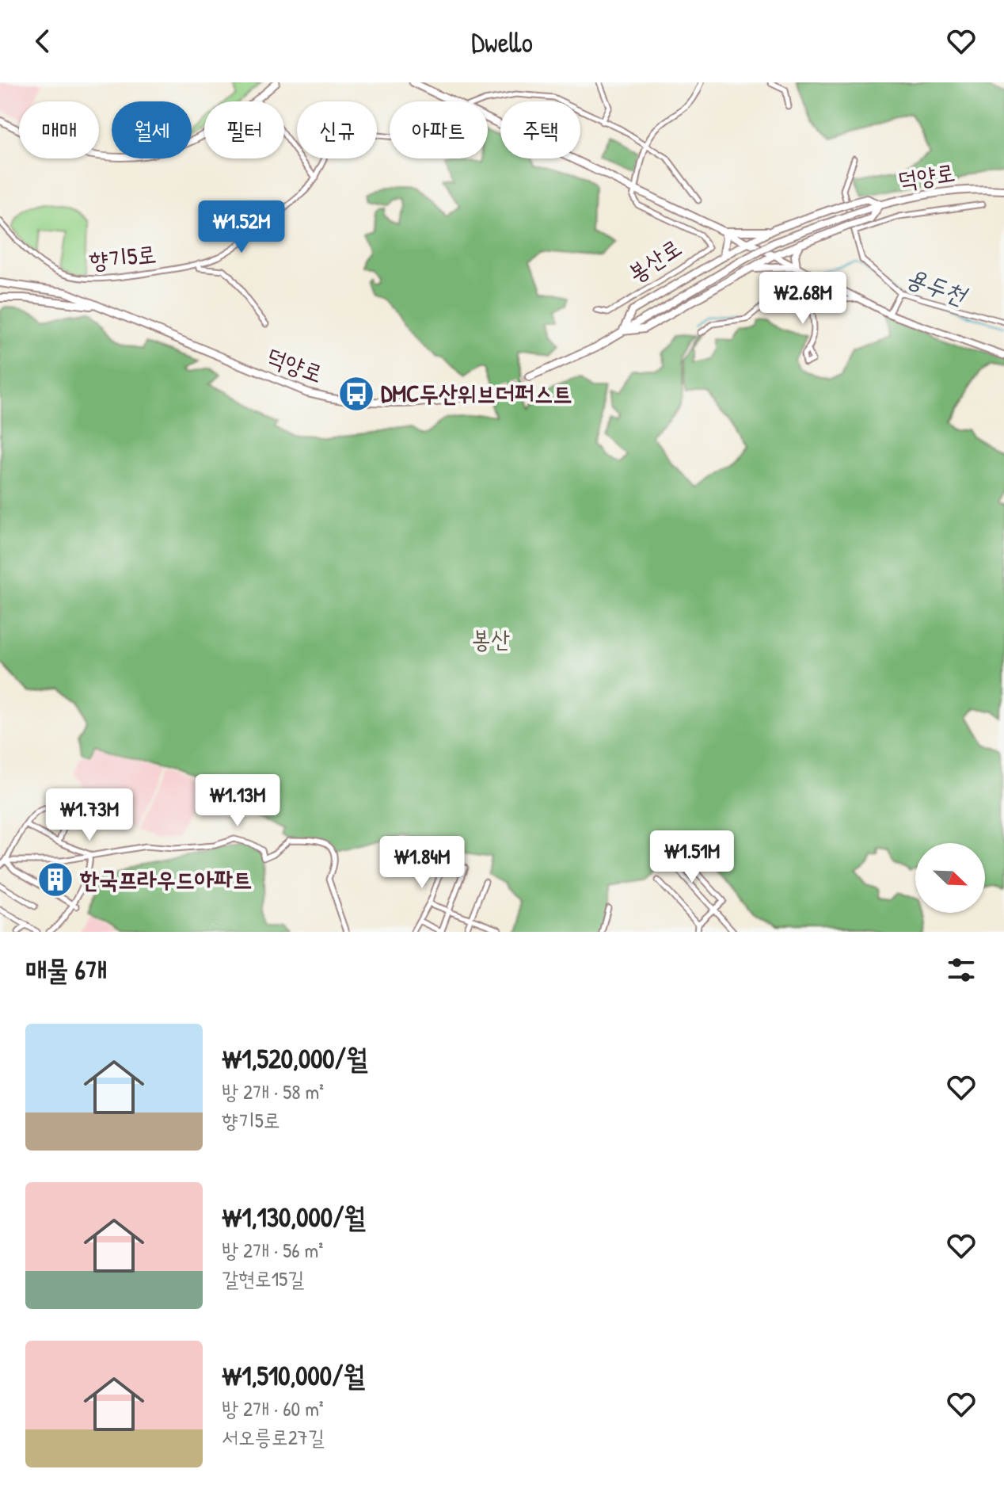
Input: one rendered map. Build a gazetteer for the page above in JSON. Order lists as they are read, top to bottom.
{
  "streets": {
    "main road": ["덕양로", "봉산로"],
    "street": ["향기5로"]
  },
  "water": ["용두천"],
  "parks": ["봉산"],
  "places": {
    "bus stop": ["DMC두산위브더퍼스트"],
    "building": ["한국프라우드아파트"]
  },
  "north": "bottom right",
  "page": {
    "header": "Dwello",
    "chip": [
      "매매",
      "월세",
      "필터",
      "신규",
      "아파트",
      "주택"
    ],
    "price": [
      "₩1.52M",
      "₩2.68M",
      "₩1.13M",
      "₩1.73M",
      "₩1.51M",
      "₩1.84M"
    ],
    "heading": "매물 6개",
    "list": [
      {
        "name": "₩1,520,000/월",
        "note": "방 2개 · 58 m² · 향기5로"
      },
      {
        "name": "₩1,130,000/월",
        "note": "방 2개 · 56 m² · 갈현로15길"
      },
      {
        "name": "₩1,510,000/월",
        "note": "방 2개 · 60 m² · 서오릉로27길"
      }
    ]
  }
}
